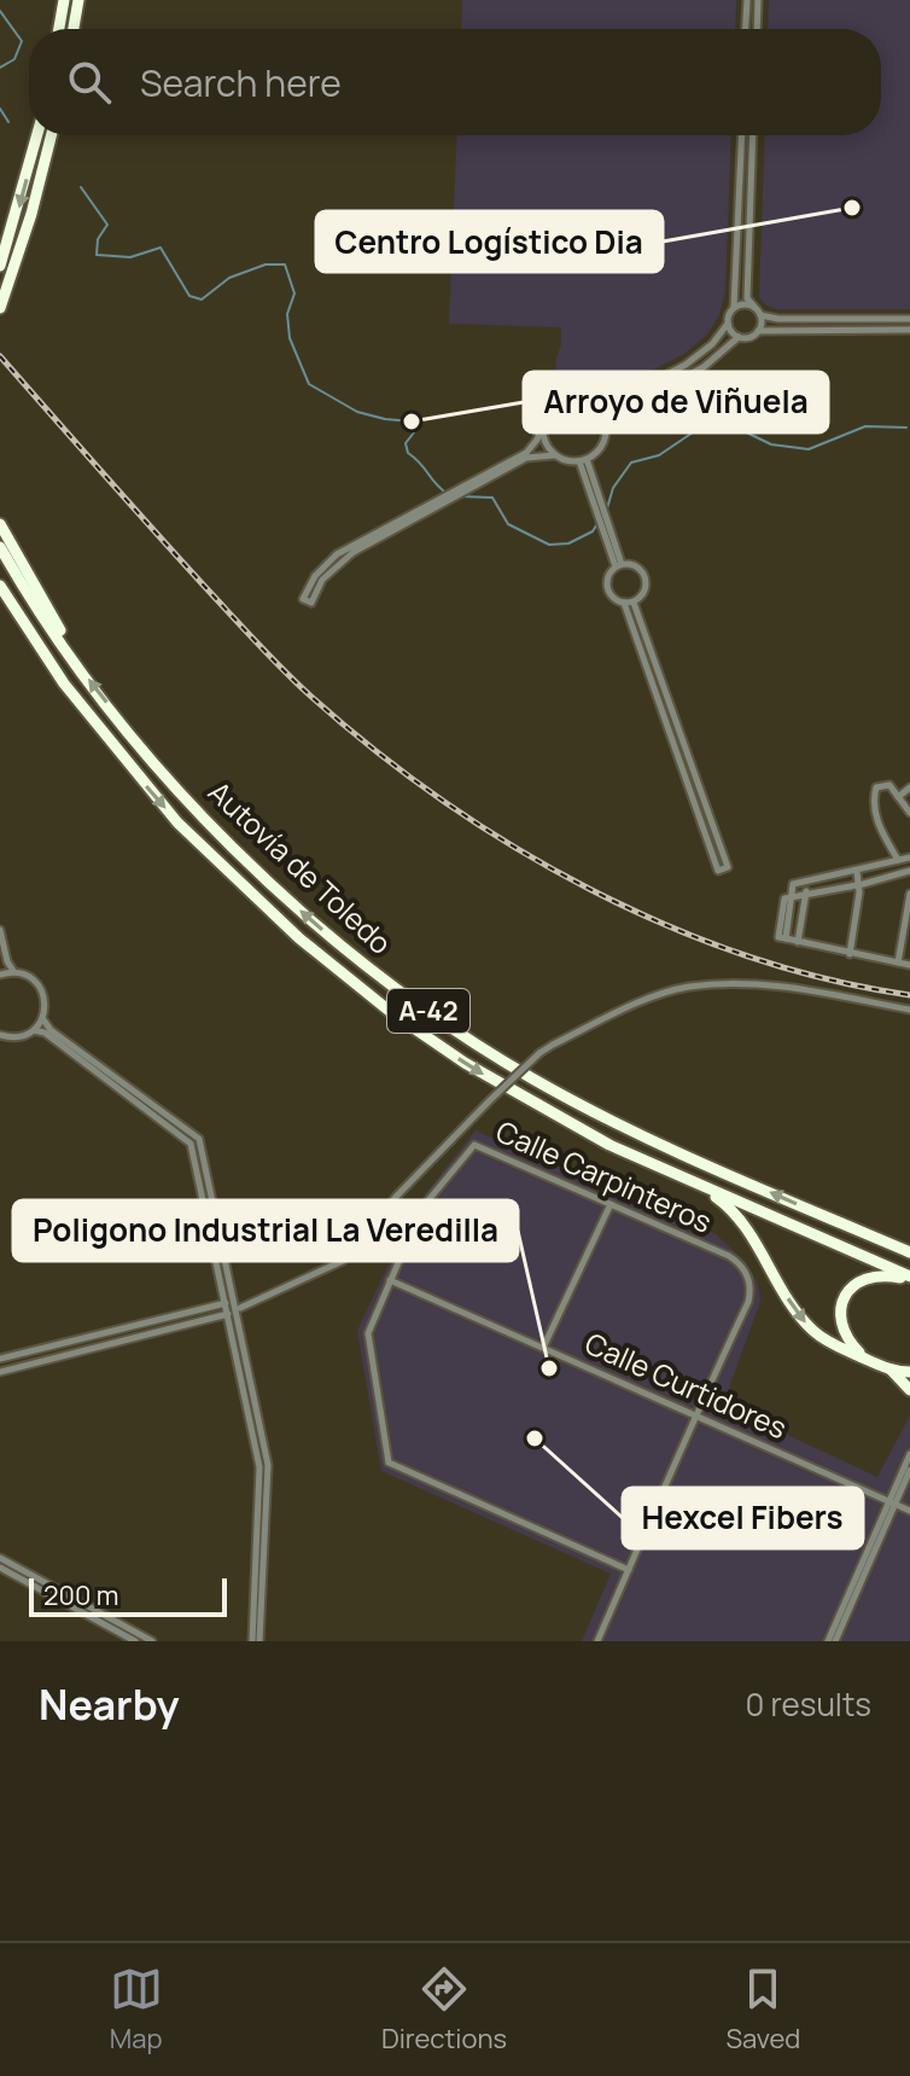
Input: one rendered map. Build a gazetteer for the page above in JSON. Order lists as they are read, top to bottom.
{
  "streets": {
    "highway": ["Autovía de Toledo", "A-42"],
    "street": ["Calle Carpinteros", "Calle Curtidores"]
  },
  "crossings": [
    ["Calle Carpinteros", "Calle Curtidores"]
  ],
  "places": [
    "Centro Logístico Dia",
    "Arroyo de Viñuela",
    "Poligono Industrial La Veredilla",
    "Hexcel Fibers"
  ],
  "scale_bar": "200 m",
  "page": {
    "search": "Search here",
    "scale": "200 m",
    "heading": ["Nearby", "0 results"],
    "nav": ["Map", "Directions", "Saved"]
  }
}
